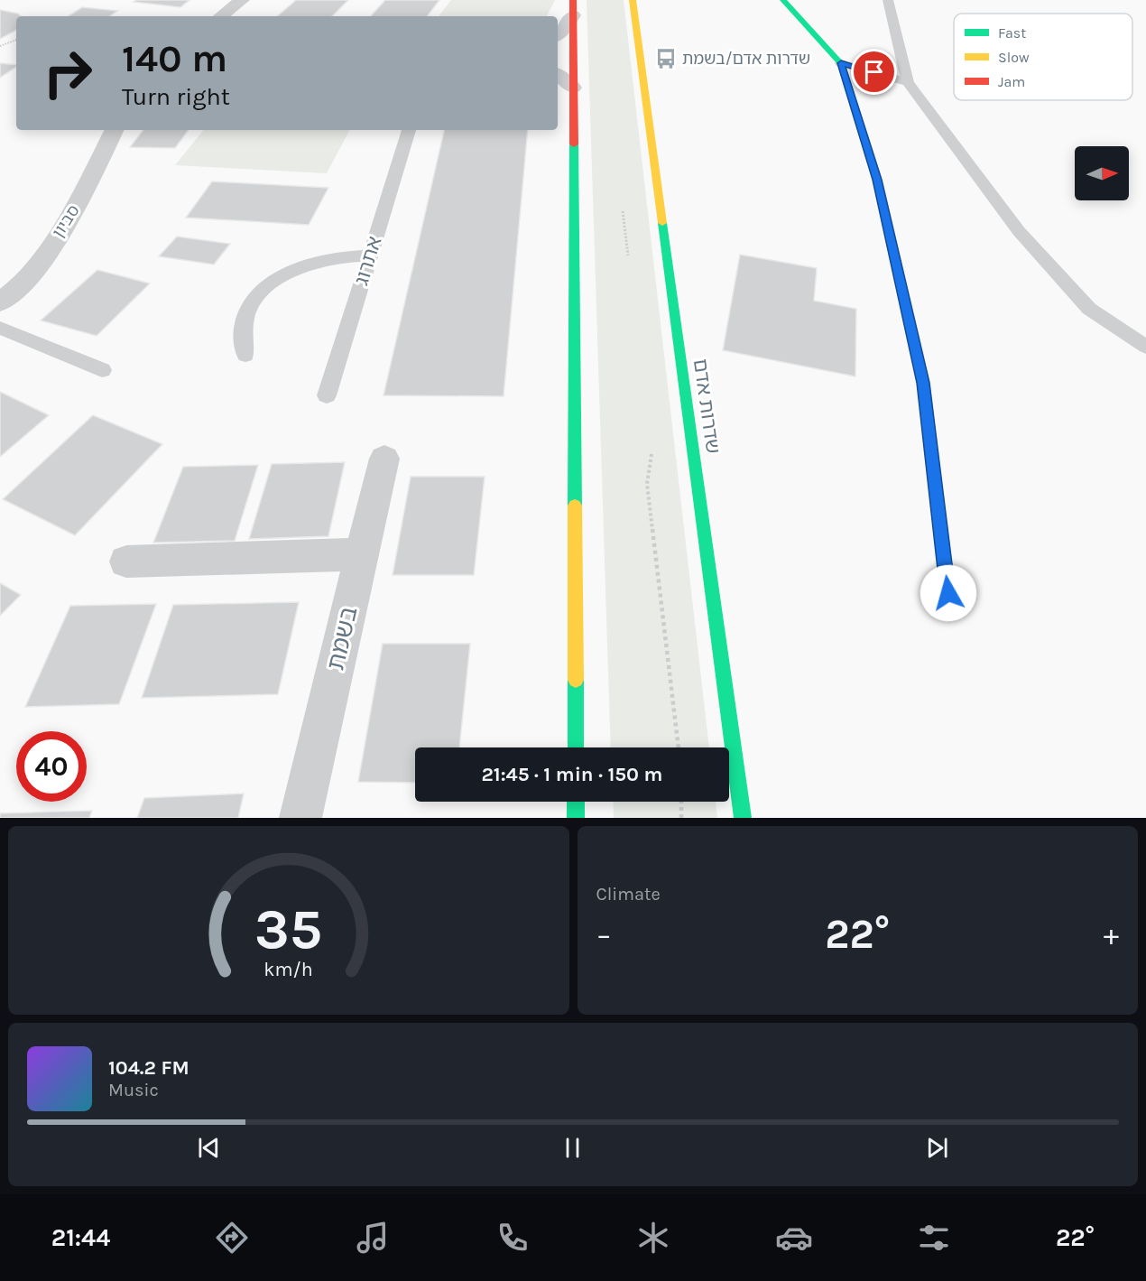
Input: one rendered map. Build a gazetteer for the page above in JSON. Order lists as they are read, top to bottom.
{
  "streets": {
    "street": ["סביון", "שדרות אדם", "בשמת"],
    "lane": ["אתרוג"]
  },
  "places": {
    "bus stop": ["שדרות אדם/בשמת"]
  },
  "legend": ["Fast", "Slow", "Jam"],
  "north": "right",
  "page": {
    "turn": ["140 m", "Turn right"],
    "limit": "40",
    "trip": "21:45 · 1 min · 150 m",
    "tile": "Climate",
    "heat": ["−", "22°", "+"],
    "song": ["104.2 FM", "Music"],
    "tabs": ["21:44", "22°"],
    "gauge": ["35", "km/h"]
  }
}
